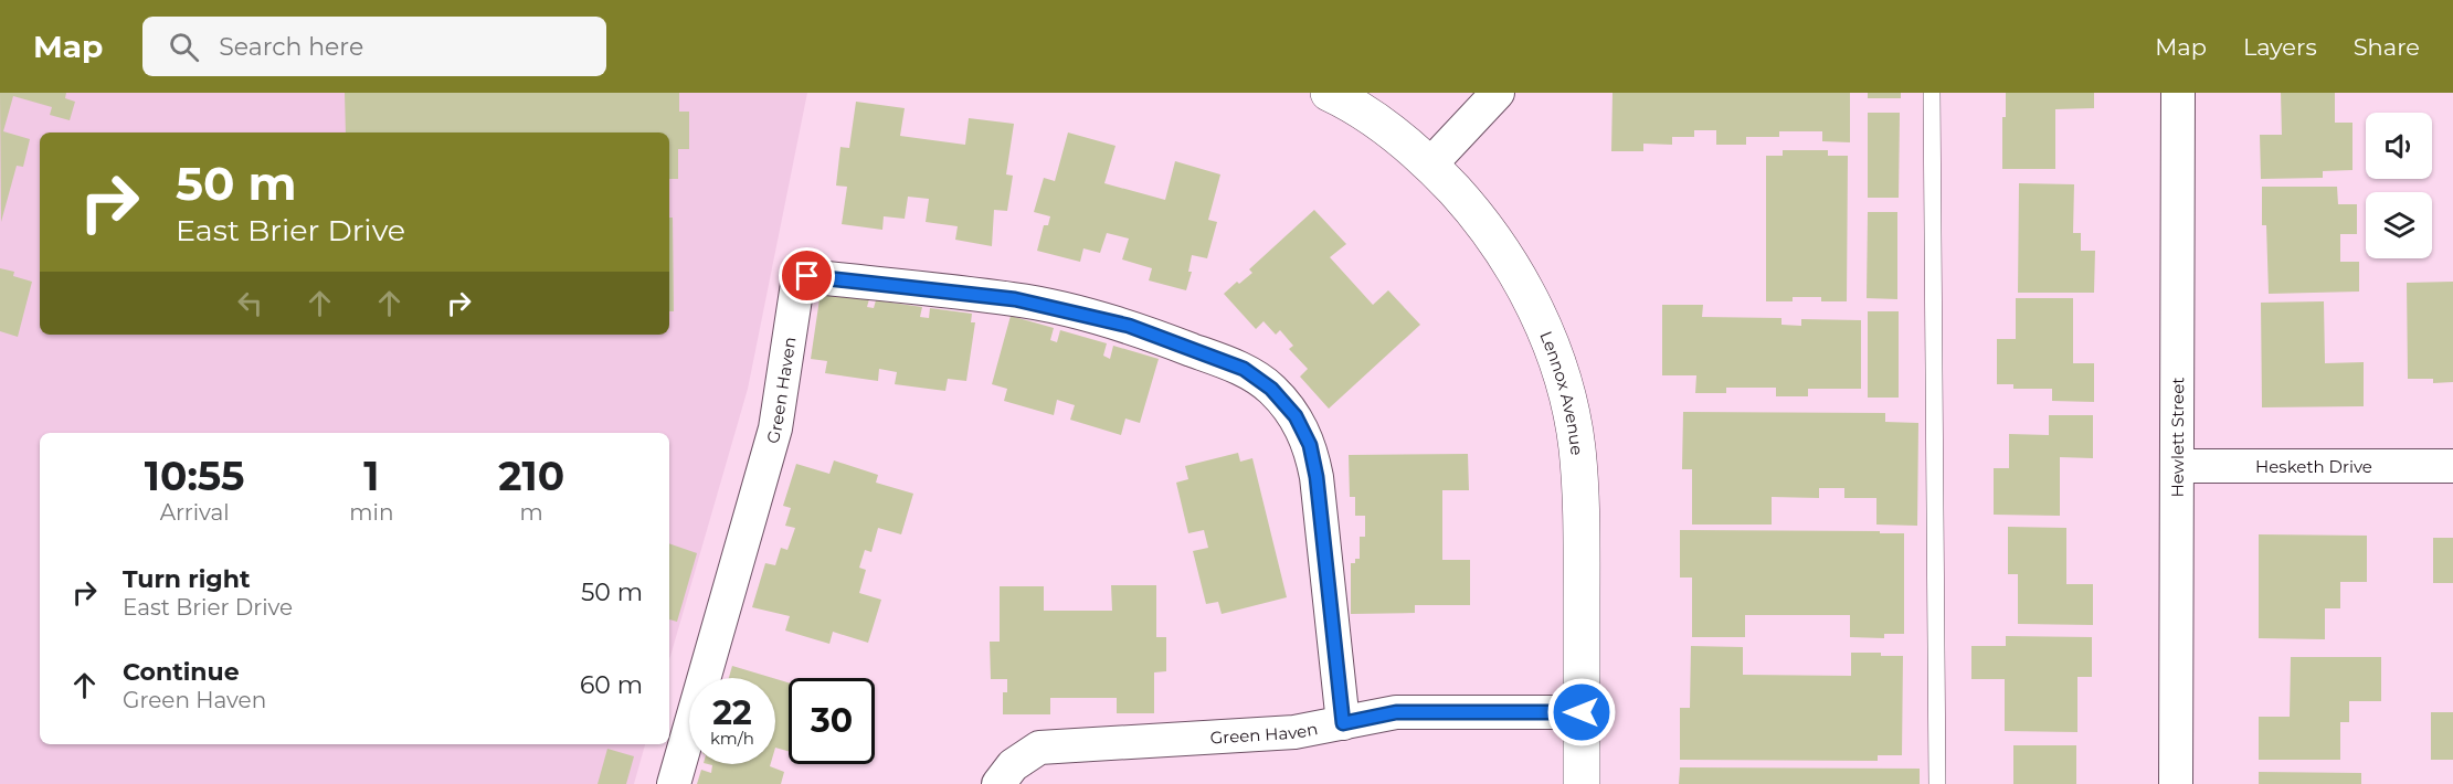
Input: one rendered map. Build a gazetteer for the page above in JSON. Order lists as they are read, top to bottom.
{
  "streets": {
    "street": [
      "Green Haven",
      "Lennox Avenue",
      "Hewlett Street",
      "Hesketh Drive"
    ]
  },
  "crossings": [
    ["Green Haven", "Lennox Avenue"],
    ["Hewlett Street", "Hesketh Drive"]
  ],
  "page": {
    "header": "Map",
    "search": "Search here",
    "nav": ["Map", "Layers", "Share"],
    "turn": ["50 m", "East Brier Drive"],
    "eta": [
      "10:55",
      "Arrival",
      "1",
      "min",
      "210",
      "m"
    ],
    "list": [
      {
        "name": "Turn right",
        "note": "East Brier Drive",
        "value": "50 m"
      },
      {
        "name": "Continue",
        "note": "Green Haven",
        "value": "60 m"
      }
    ],
    "speed": "22 km/h",
    "limit": "30"
  }
}
